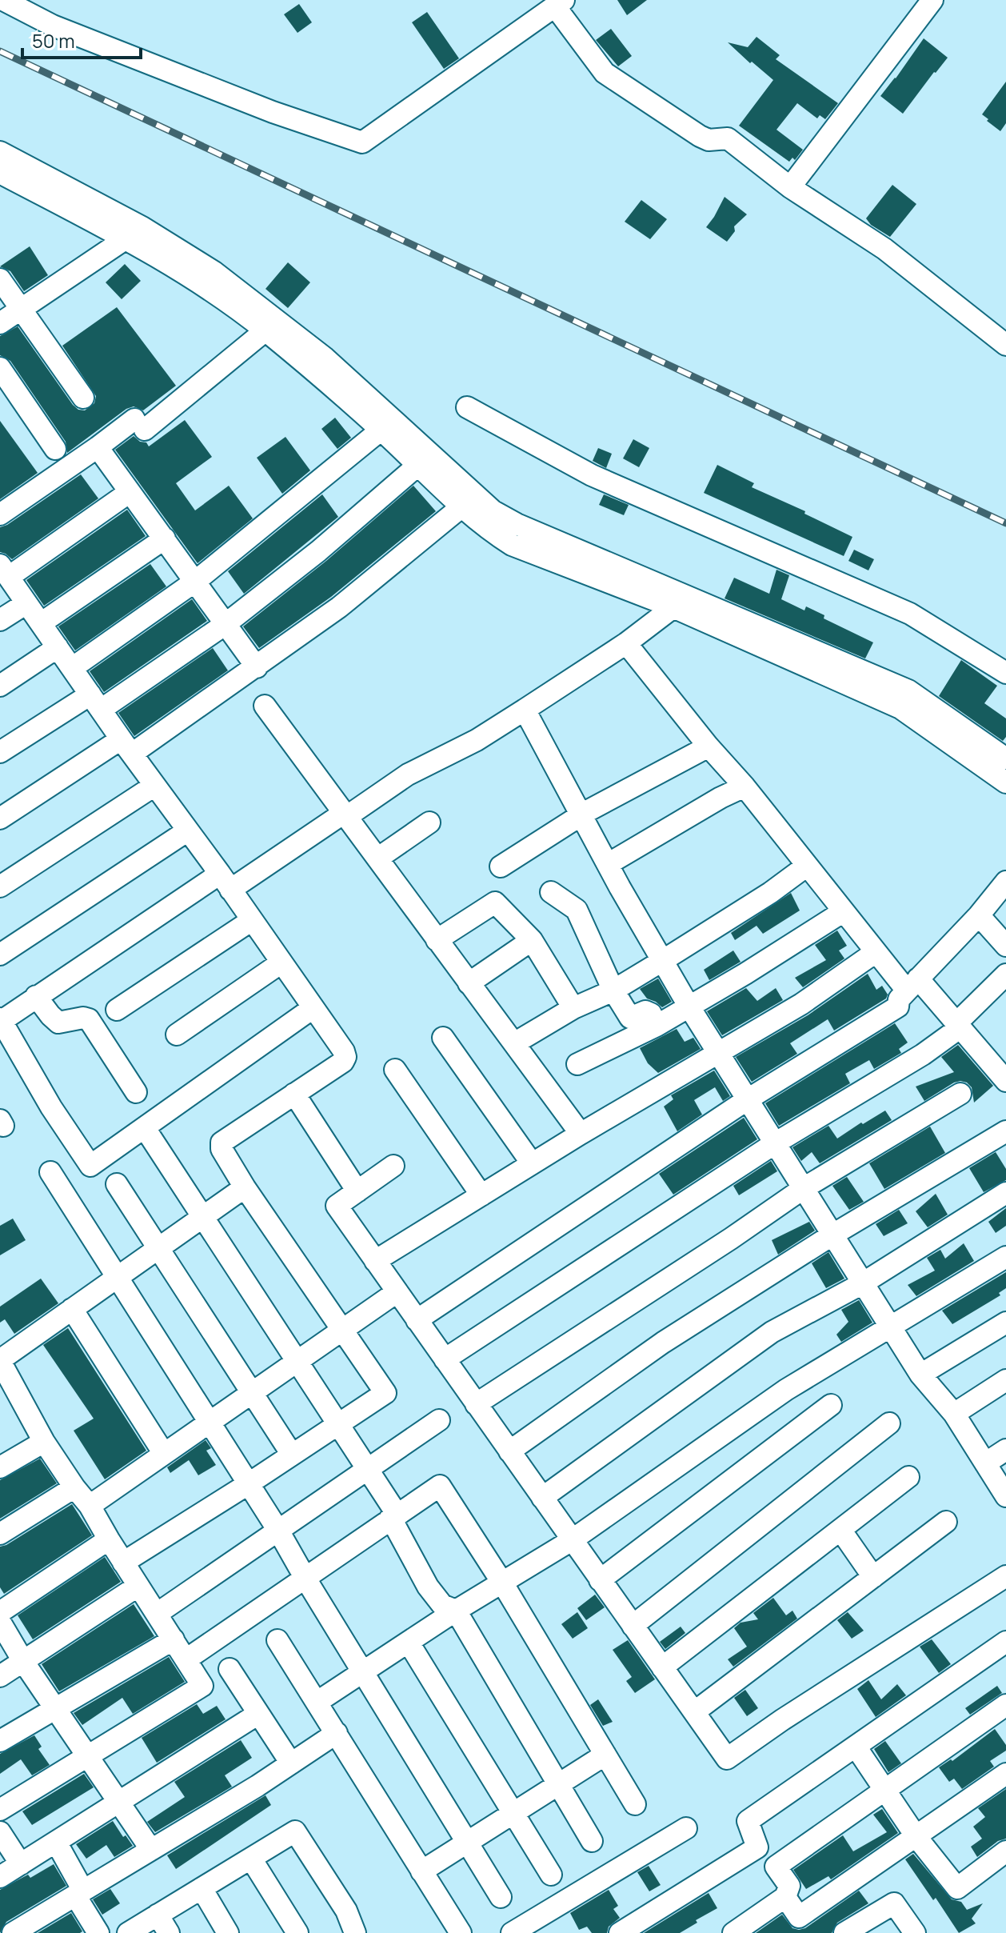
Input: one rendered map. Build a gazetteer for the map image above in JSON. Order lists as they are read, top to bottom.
{
  "scale_bar": "50 m"
}
